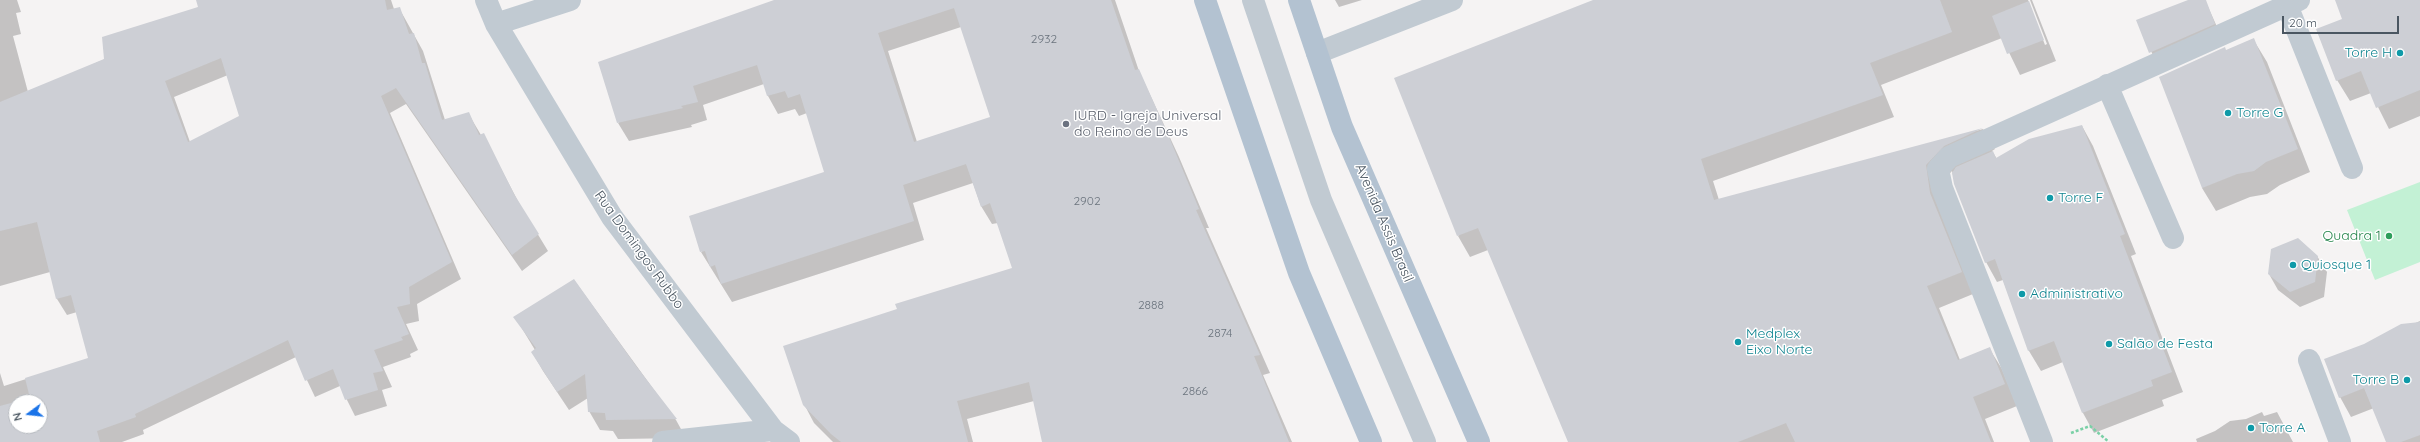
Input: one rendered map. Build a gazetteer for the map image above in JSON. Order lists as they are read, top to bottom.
{
  "streets": {
    "main road": ["Avenida Assis Brasil"],
    "street": ["Rua Domingos Rubbo"]
  },
  "places": [
    "Torre H",
    "Torre G",
    "IURD - Igreja Universal do Reino de Deus",
    "Torre F",
    "Quadra 1",
    "Quiosque 1",
    "Administrativo",
    "Medplex Eixo Norte",
    "Salão de Festa",
    "Torre B",
    "Torre A"
  ],
  "house_numbers": [
    "2932",
    "2902",
    "2888",
    "2874",
    "2866"
  ],
  "scale_bar": "20 m",
  "north": "left"
}
